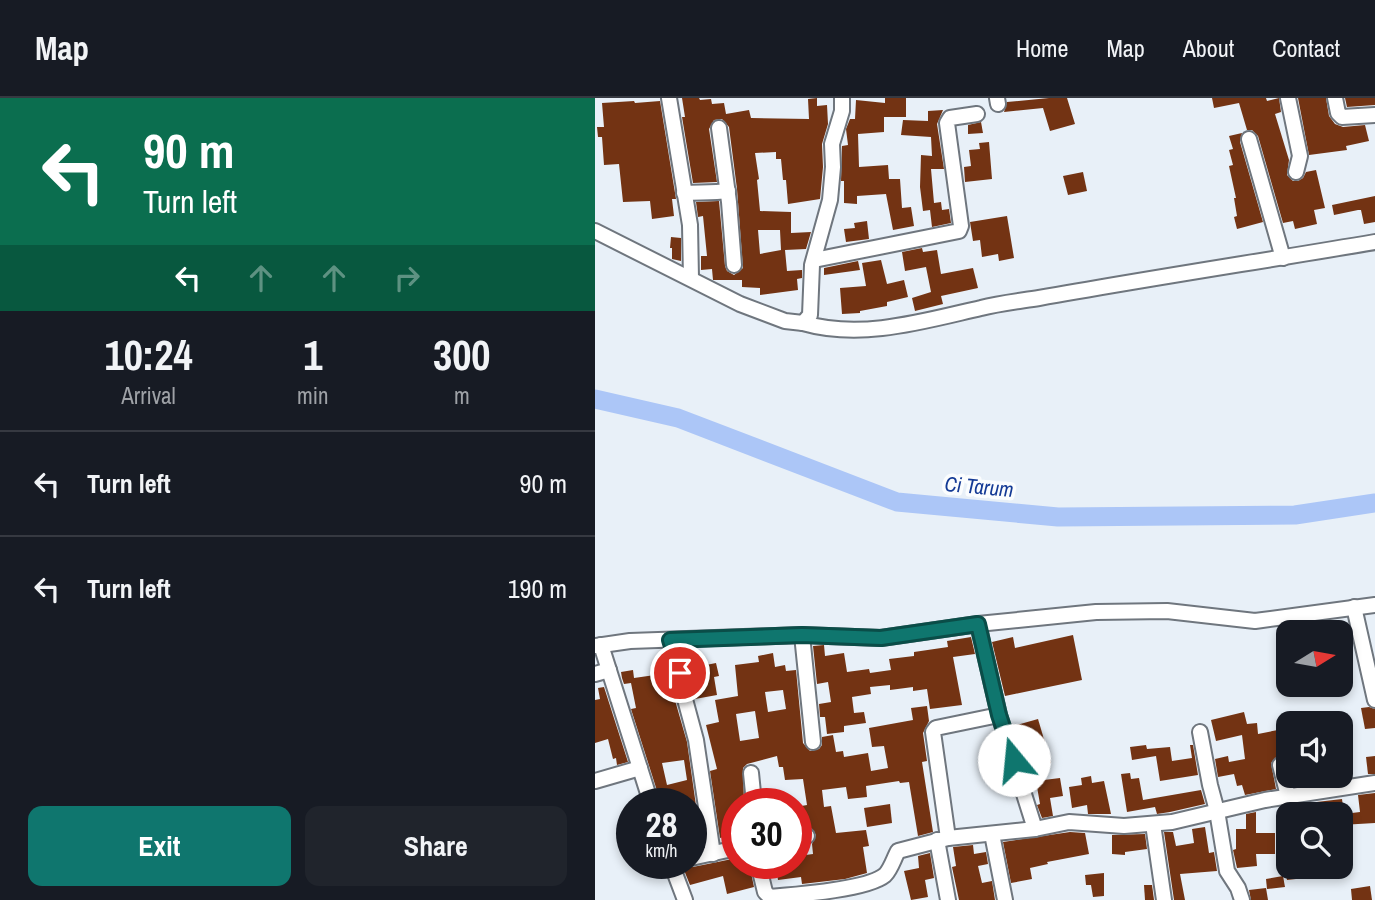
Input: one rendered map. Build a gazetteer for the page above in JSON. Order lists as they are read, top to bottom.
{
  "water": ["Ci Tarum"],
  "north": "right",
  "page": {
    "header": "Map",
    "nav": [
      "Home",
      "Map",
      "About",
      "Contact"
    ],
    "turn": ["90 m", "Turn left"],
    "eta": [
      "10:24",
      "Arrival",
      "1",
      "min",
      "300",
      "m"
    ],
    "list": [
      {
        "name": "Turn left",
        "value": "90 m"
      },
      {
        "name": "Turn left",
        "value": "190 m"
      }
    ],
    "speed": "28 km/h",
    "limit": "30",
    "buttons": ["Exit", "Share"]
  }
}
